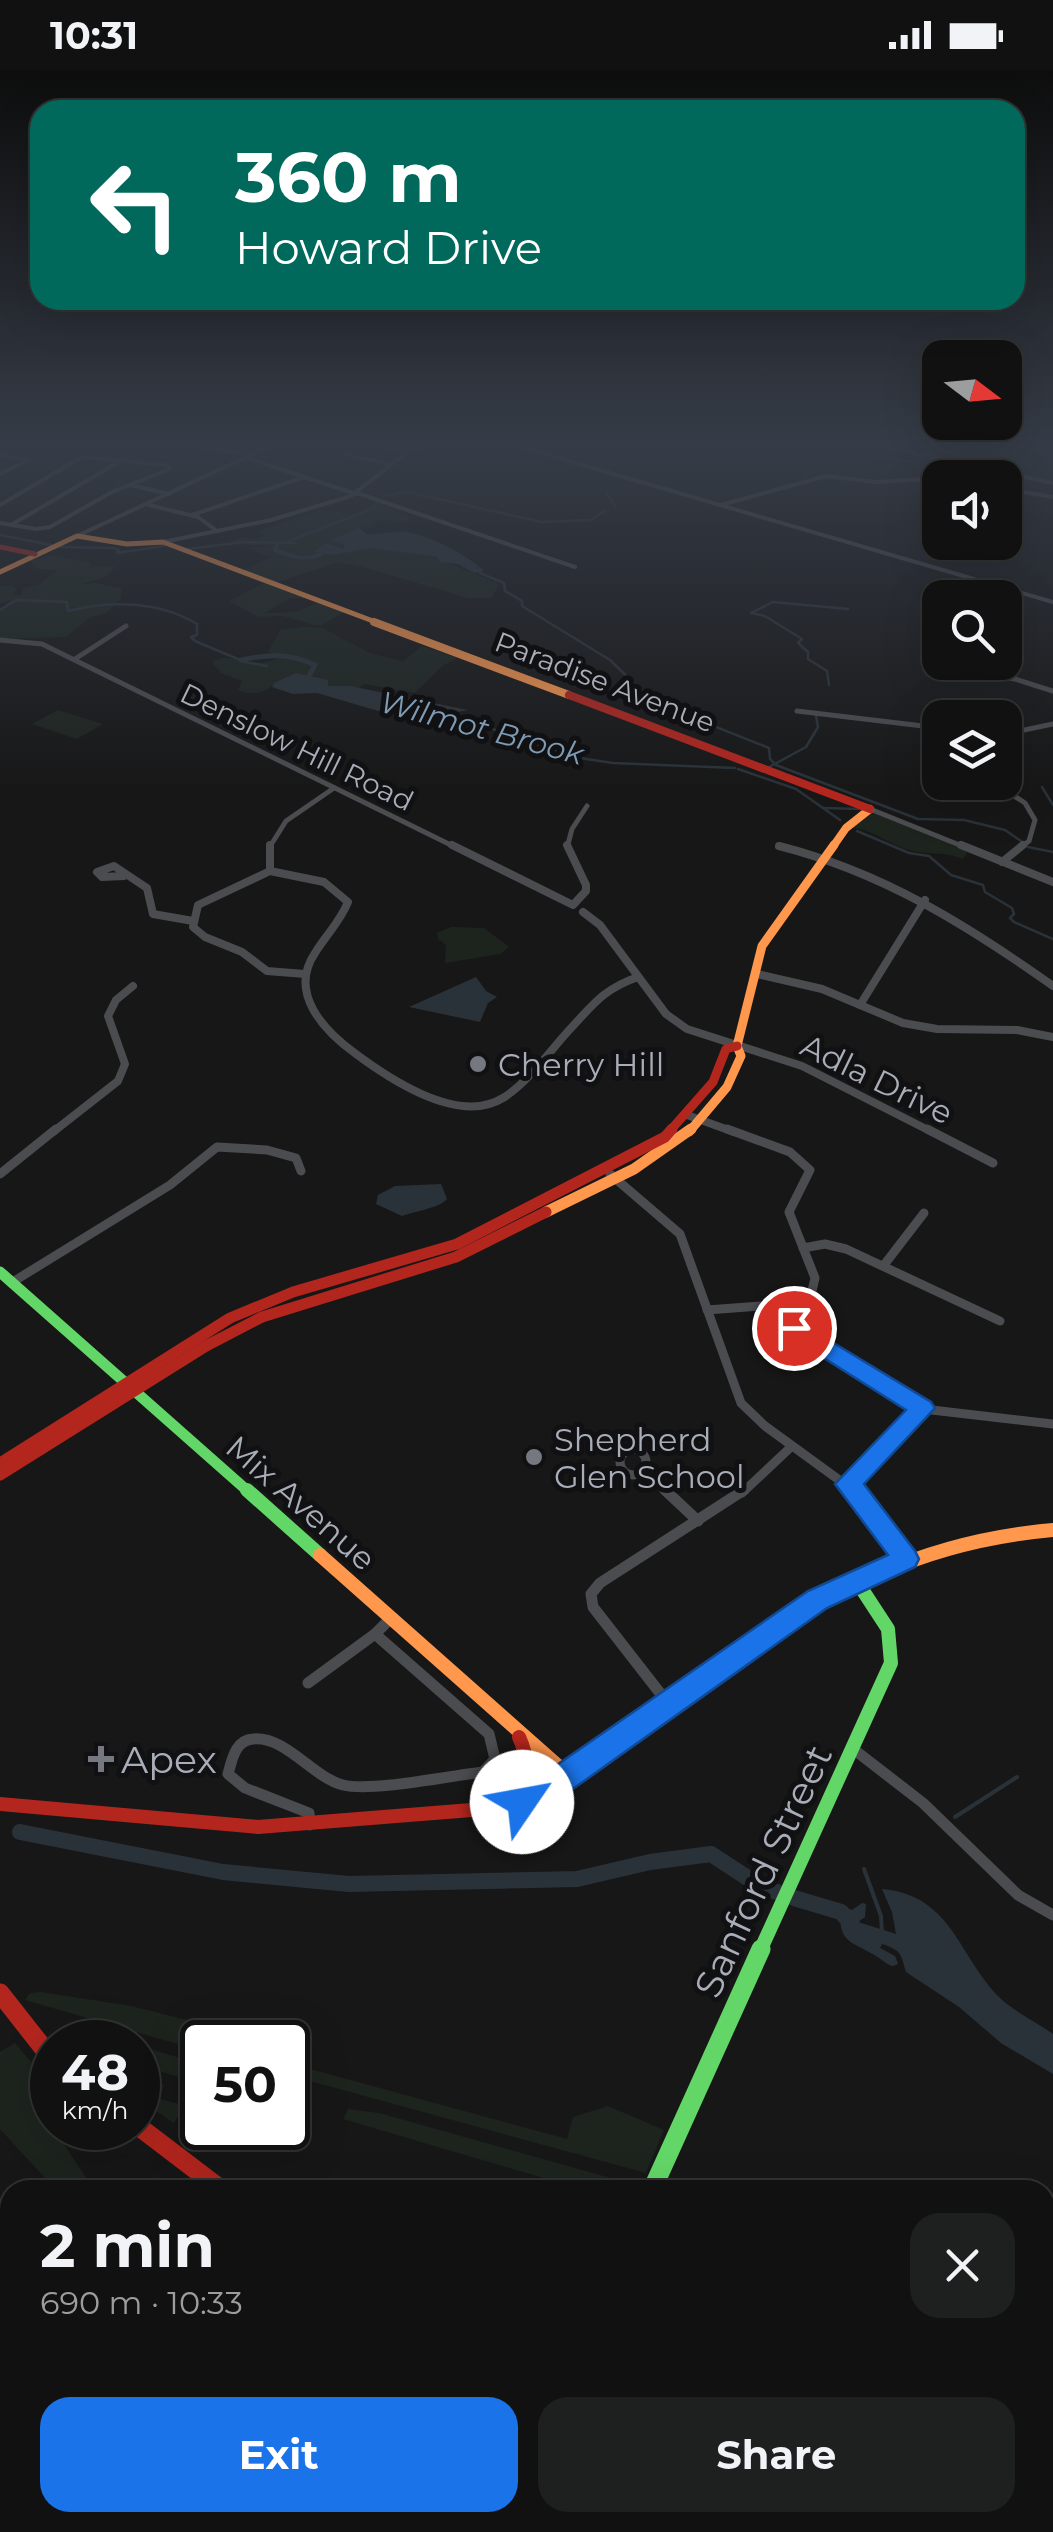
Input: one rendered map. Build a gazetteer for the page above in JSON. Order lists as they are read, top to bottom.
{
  "streets": {
    "street": [
      "Paradise Avenue",
      "Denslow Hill Road",
      "Adla Drive",
      "Mix Avenue",
      "Sanford Street"
    ]
  },
  "water": ["Wilmot Brook"],
  "places": {
    "other": ["Cherry Hill", "Shepherd Glen School"],
    "health": ["Apex"]
  },
  "north": "right",
  "page": {
    "status": "10:31",
    "turn": ["360 m", "Howard Drive"],
    "speed": "48 km/h",
    "limit": "50",
    "heading": ["2 min", "690 m · 10:33"],
    "buttons": ["Exit", "Share"]
  }
}
